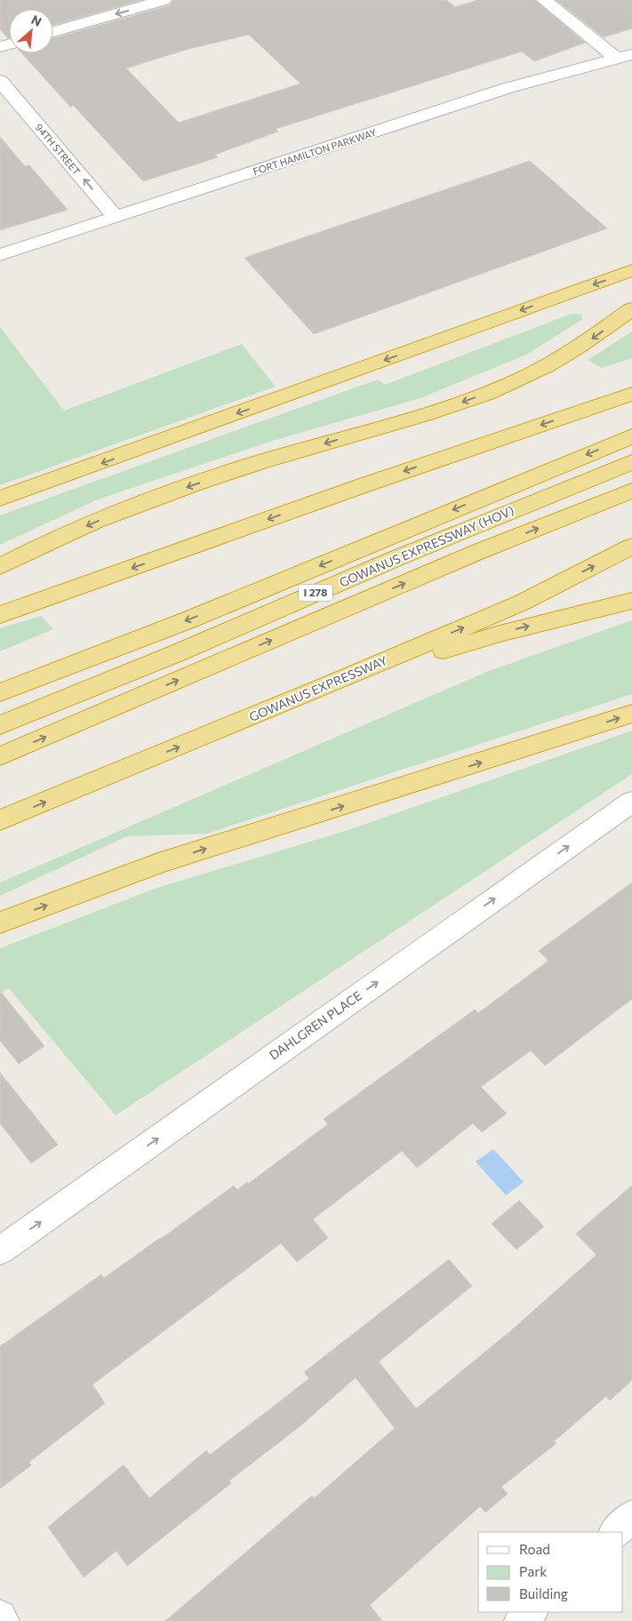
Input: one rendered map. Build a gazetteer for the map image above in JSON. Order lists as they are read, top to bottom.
{
  "streets": {
    "highway": ["GOWANUS EXPRESSWAY (HOV)", "I 278", "GOWANUS EXPRESSWAY"],
    "street": ["94TH STREET", "FORT HAMILTON PARKWAY", "DAHLGREN PLACE"]
  },
  "crossings": [
    ["94TH STREET", "FORT HAMILTON PARKWAY"]
  ],
  "one_way": ["94TH STREET", "DAHLGREN PLACE"],
  "legend": ["Road", "Park", "Building"],
  "north": "top right"
}
